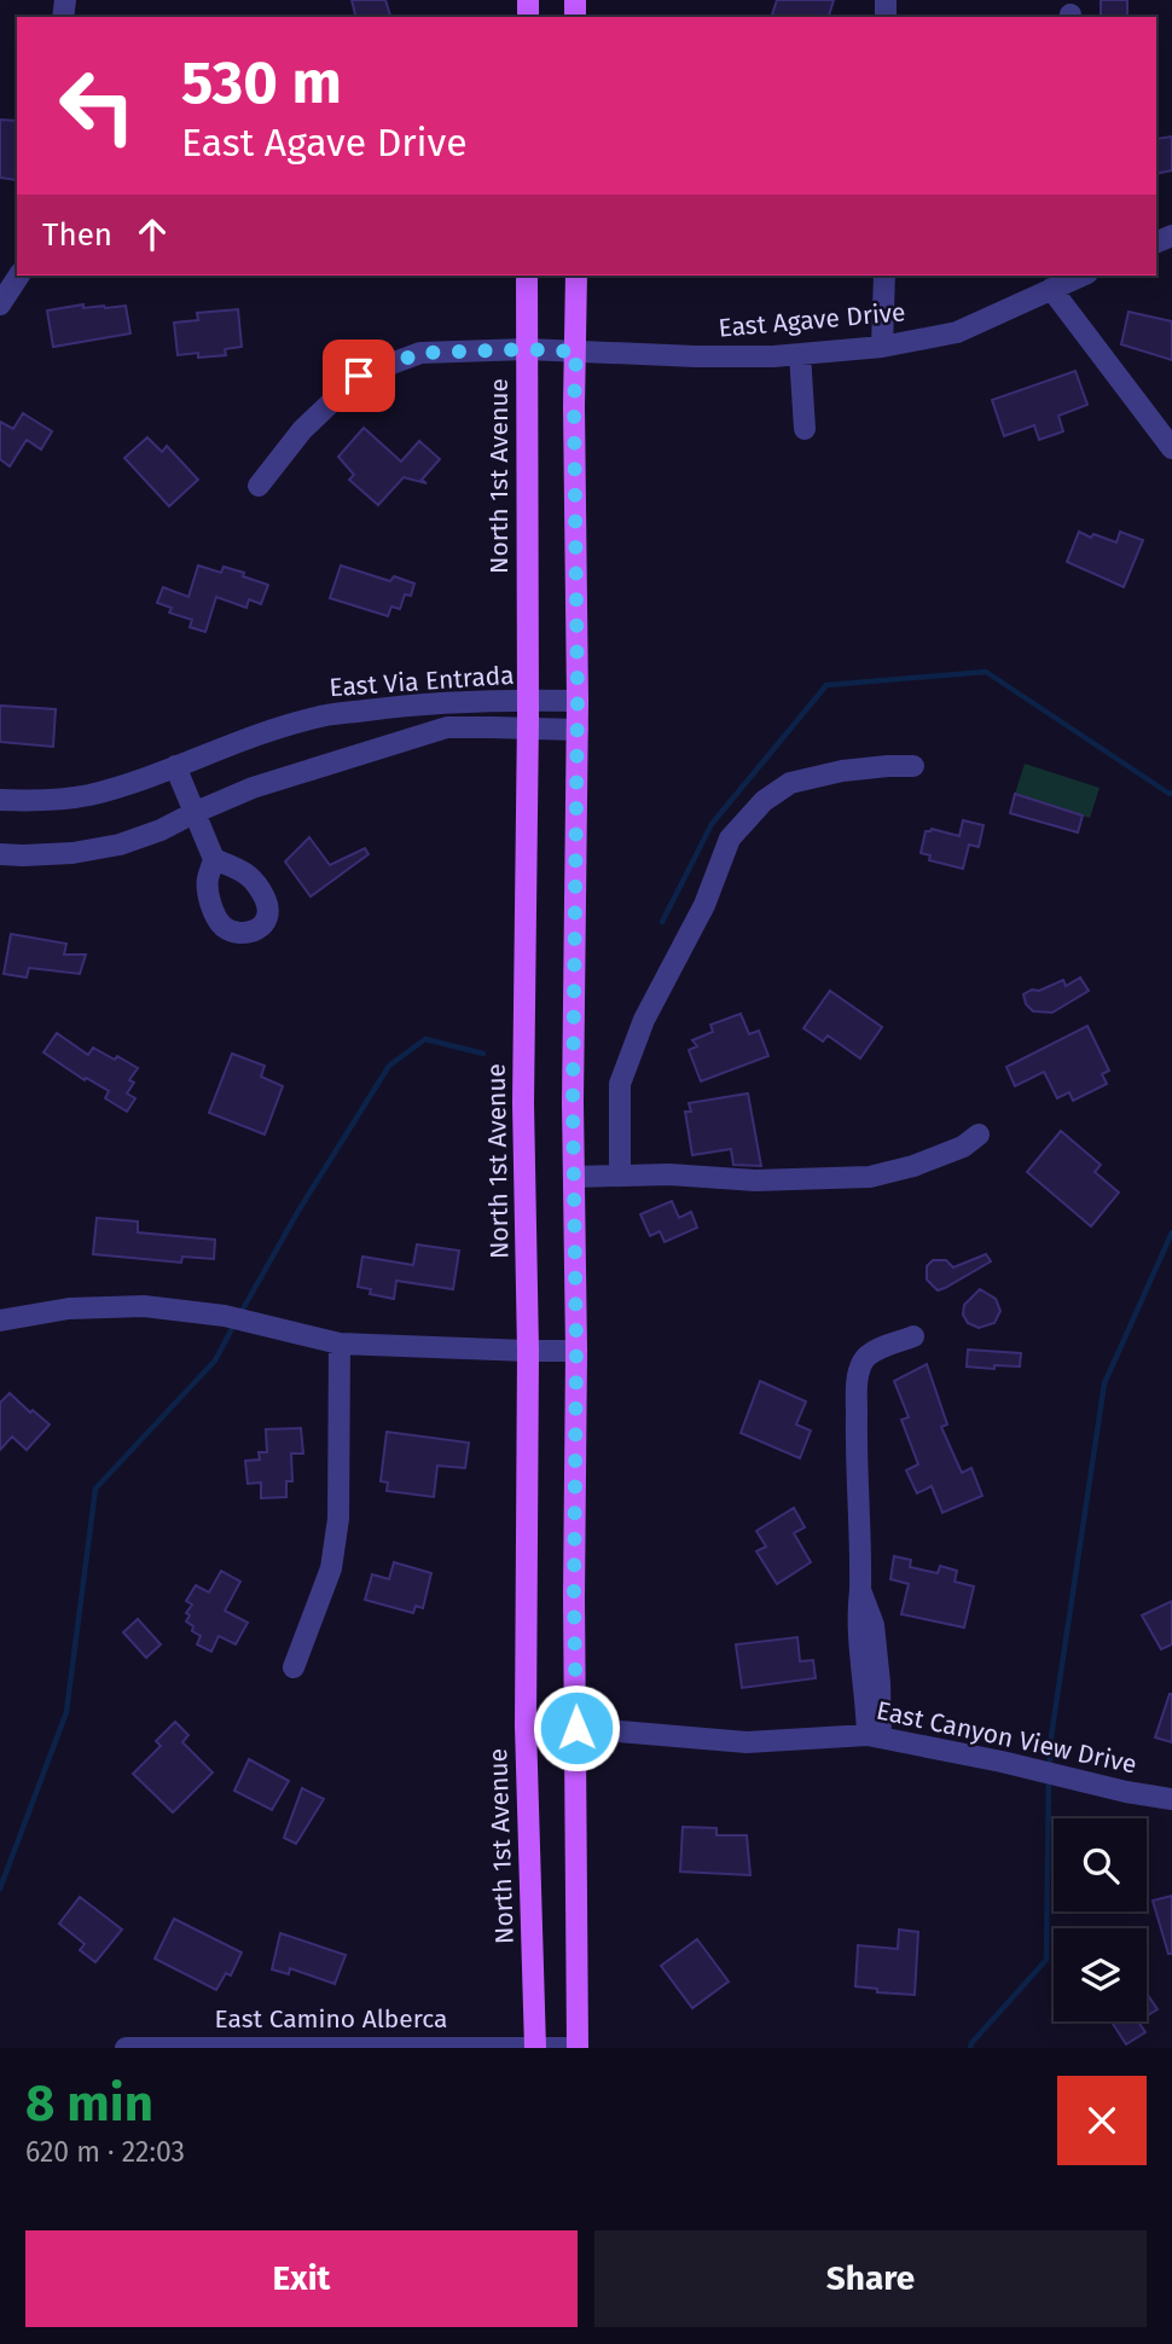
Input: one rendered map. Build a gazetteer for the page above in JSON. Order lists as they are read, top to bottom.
{
  "streets": {
    "main road": ["North 1st Avenue"],
    "street": [
      "East Agave Drive",
      "East Via Entrada",
      "East Canyon View Drive",
      "East Camino Alberca"
    ]
  },
  "crossings": [
    ["East Agave Drive", "North 1st Avenue"],
    ["North 1st Avenue", "East Via Entrada"],
    ["North 1st Avenue", "East Canyon View Drive"],
    ["North 1st Avenue", "East Camino Alberca"]
  ],
  "page": {
    "turn": ["530 m", "East Agave Drive"],
    "then": "Then",
    "heading": ["8 min", "620 m · 22:03"],
    "buttons": ["Exit", "Share"]
  }
}
